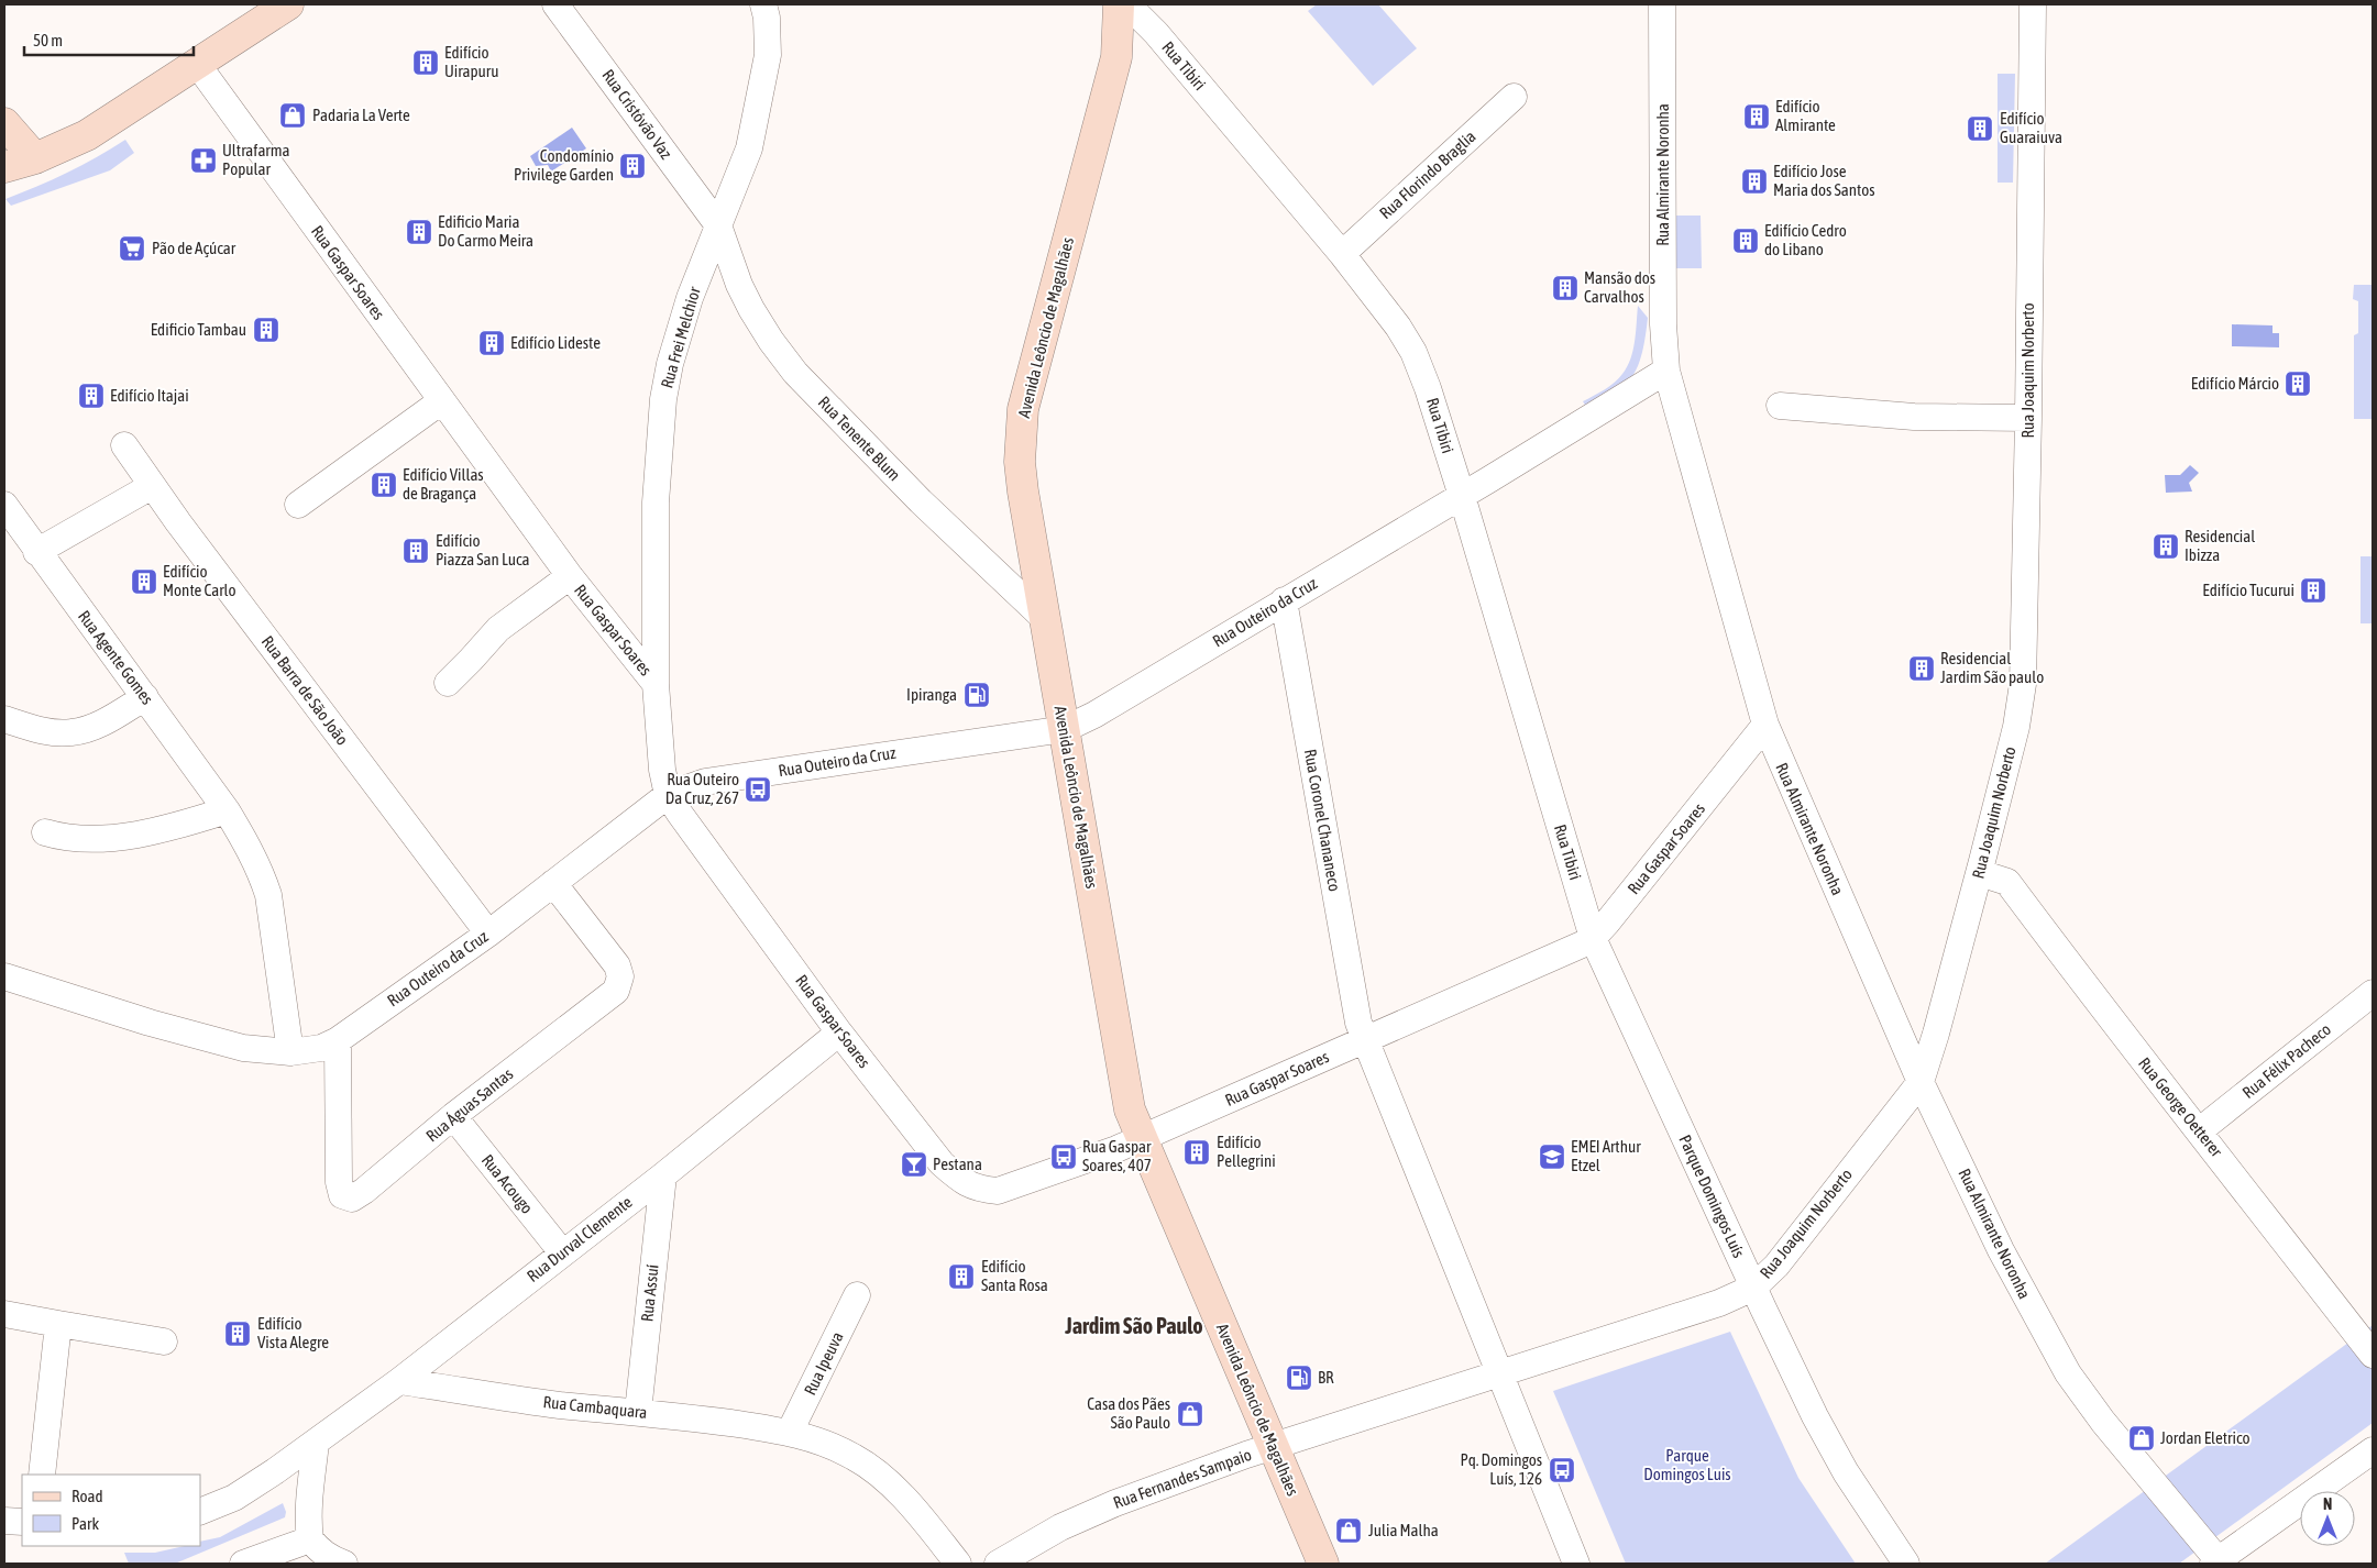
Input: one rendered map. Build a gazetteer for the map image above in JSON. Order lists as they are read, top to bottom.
{
  "streets": {
    "main road": ["Avenida Leôncio de Magalhães"],
    "street": [
      "Rua Tibiri",
      "Rua Cristóvão Vaz",
      "Rua Florindo Braglia",
      "Rua Almirante Noronha",
      "Rua Gaspar Soares",
      "Rua Frei Melchior",
      "Rua Joaquim Norberto",
      "Rua Tenente Blum",
      "Rua Outeiro da Cruz",
      "Rua Agente Gomes",
      "Rua Barra de São João",
      "Rua Coronel Chananeco",
      "Rua Félix Pacheco",
      "Rua Águas Santas",
      "Rua George Oetterer",
      "Rua Acougo",
      "Parque Domingos Luís",
      "Rua Durval Clemente",
      "Rua Assuí",
      "Rua Ipeuva",
      "Rua Cambaquara",
      "Rua Fernandes Sampaio"
    ]
  },
  "crossings": [
    ["Rua Tibiri", "Rua Florindo Braglia"],
    ["Rua Tibiri", "Rua Gaspar Soares"],
    ["Rua Tibiri", "Avenida Leôncio de Magalhães"],
    ["Rua Tibiri", "Rua Outeiro da Cruz"],
    ["Rua Tibiri", "Parque Domingos Luís"],
    ["Rua Cristóvão Vaz", "Rua Frei Melchior"],
    ["Rua Cristóvão Vaz", "Rua Tenente Blum"],
    ["Rua Almirante Noronha", "Rua Gaspar Soares"],
    ["Rua Almirante Noronha", "Rua Joaquim Norberto"],
    ["Rua Almirante Noronha", "Rua Outeiro da Cruz"],
    ["Rua Gaspar Soares", "Avenida Leôncio de Magalhães"],
    ["Rua Gaspar Soares", "Rua Frei Melchior"],
    ["Rua Gaspar Soares", "Rua Outeiro da Cruz"],
    ["Rua Gaspar Soares", "Rua Coronel Chananeco"],
    ["Rua Gaspar Soares", "Parque Domingos Luís"],
    ["Rua Gaspar Soares", "Rua Durval Clemente"],
    ["Avenida Leôncio de Magalhães", "Rua Tenente Blum"],
    ["Avenida Leôncio de Magalhães", "Rua Outeiro da Cruz"],
    ["Avenida Leôncio de Magalhães", "Rua Fernandes Sampaio"],
    ["Rua Frei Melchior", "Rua Tenente Blum"],
    ["Rua Joaquim Norberto", "Rua George Oetterer"],
    ["Rua Joaquim Norberto", "Parque Domingos Luís"],
    ["Rua Joaquim Norberto", "Rua Fernandes Sampaio"],
    ["Rua Outeiro da Cruz", "Rua Agente Gomes"],
    ["Rua Outeiro da Cruz", "Rua Barra de São João"],
    ["Rua Outeiro da Cruz", "Rua Coronel Chananeco"],
    ["Rua Outeiro da Cruz", "Rua Águas Santas"],
    ["Rua Félix Pacheco", "Rua George Oetterer"],
    ["Rua Águas Santas", "Rua Acougo"],
    ["Rua Acougo", "Rua Durval Clemente"],
    ["Rua Durval Clemente", "Rua Assuí"],
    ["Rua Durval Clemente", "Rua Cambaquara"],
    ["Rua Assuí", "Rua Cambaquara"],
    ["Rua Ipeuva", "Rua Cambaquara"]
  ],
  "districts": ["Jardim São Paulo"],
  "parks": ["Parque Domingos Luis"],
  "places": {
    "building": [
      "Edifício Uirapuru",
      "Edifício Almirante",
      "Edifício Guaraiuva",
      "Condomínio Privilege Garden",
      "Edifício Jose Maria dos Santos",
      "Edificio Maria Do Carmo Meira",
      "Edifício Cedro do Libano",
      "Mansão dos Carvalhos",
      "Edificio Tambau",
      "Edifício Lideste",
      "Edifício Márcio",
      "Edifício Itajai",
      "Edifício Villas de Bragança",
      "Residencial Ibizza",
      "Edifício Piazza San Luca",
      "Edifício Monte Carlo",
      "Edifício Tucurui",
      "Residencial Jardim São paulo",
      "Edifício Pellegrini",
      "Edifício Santa Rosa",
      "Edifício Vista Alegre"
    ],
    "shop": [
      "Padaria La Verte",
      "Casa dos Pães São Paulo",
      "Jordan Eletrico",
      "Julia Malha"
    ],
    "pharmacy": ["Ultrafarma Popular"],
    "supermarket": ["Pão de Açúcar"],
    "fuel station": ["Ipiranga", "BR"],
    "bus stop": ["Rua Outeiro Da Cruz, 267", "Rua Gaspar Soares, 407", "Pq. Domingos Luís, 126"],
    "school or university": ["EMEI Arthur Etzel"],
    "bar": ["Pestana"]
  },
  "legend": ["Road", "Park"],
  "scale_bar": "50 m",
  "north": "top"
}
